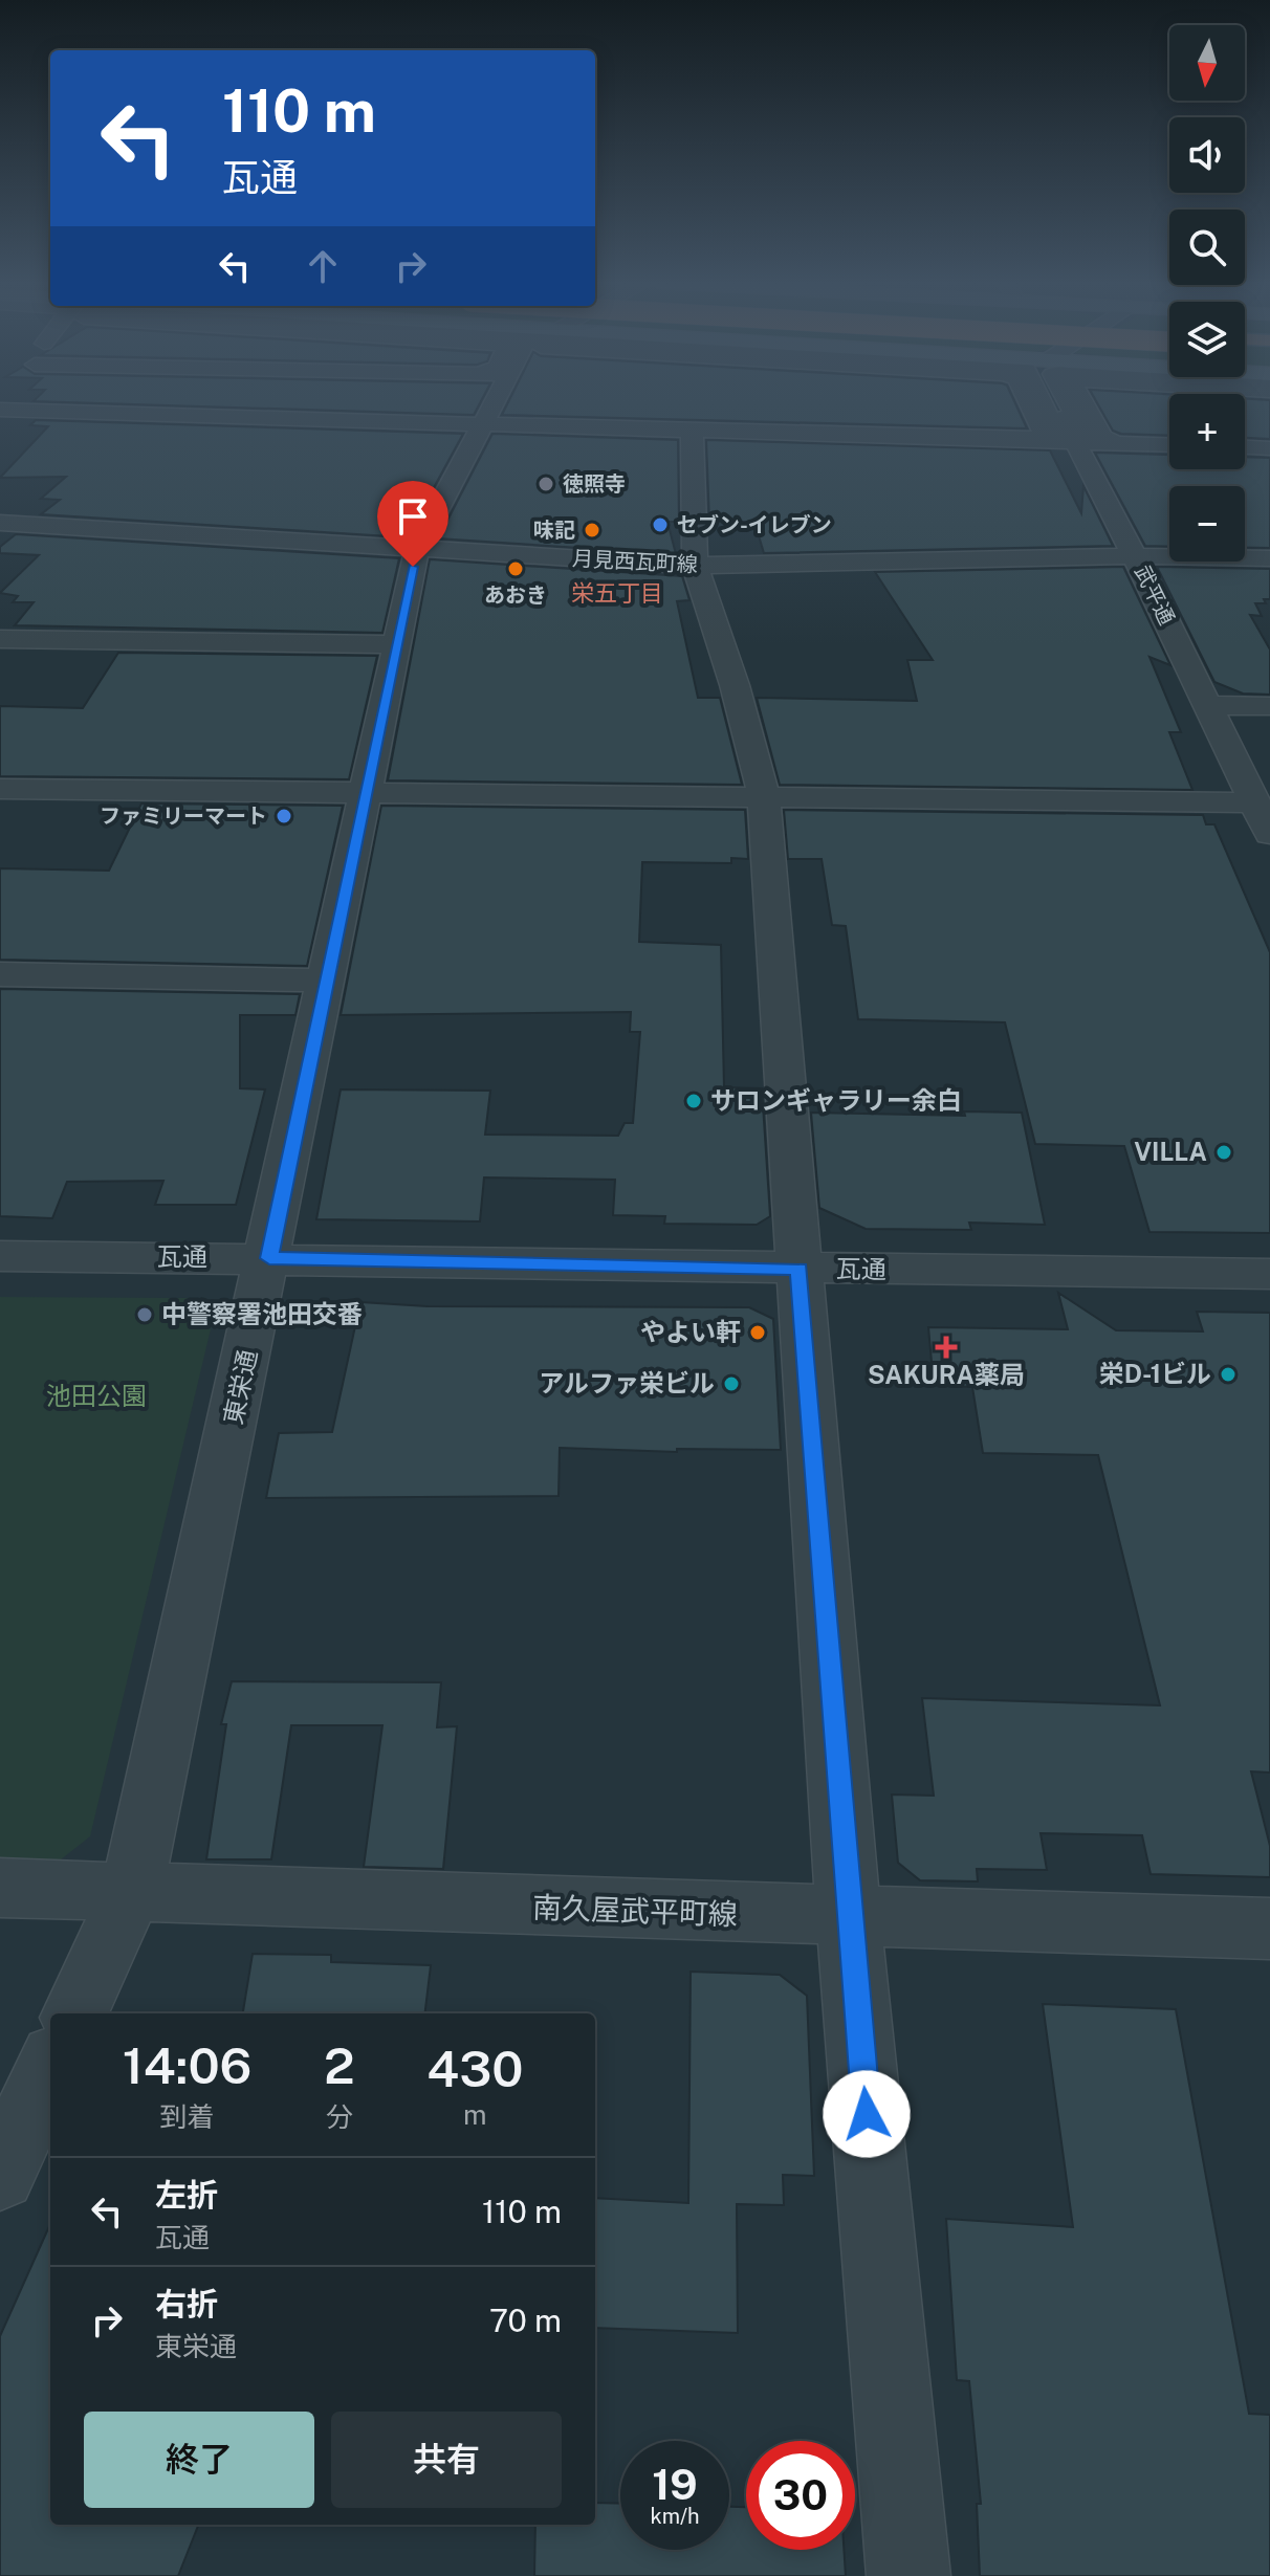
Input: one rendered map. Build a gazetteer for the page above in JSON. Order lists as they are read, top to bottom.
{
  "streets": {
    "street": [
      "月見西瓦町線",
      "武平通",
      "瓦通",
      "東栄通",
      "南久屋武平町線"
    ]
  },
  "crossings": [
    ["月見西瓦町線", "武平通"],
    ["月見西瓦町線", "東栄通"],
    ["瓦通", "東栄通"],
    ["東栄通", "南久屋武平町線"]
  ],
  "districts": ["栄五丁目"],
  "parks": ["池田公園"],
  "places": {
    "other": [
      "徳照寺",
      "セブン-イレブン",
      "味記",
      "あおき",
      "ファミリーマート",
      "サロンギャラリー余白",
      "VILLA",
      "中警察署池田交番",
      "やよい軒",
      "栄D-1ビル",
      "アルファ栄ビル"
    ],
    "health": ["SAKURA薬局"]
  },
  "north": "bottom",
  "page": {
    "map_buttons": ["+", "−"],
    "turn": ["110 m", "瓦通"],
    "eta": [
      "14:06",
      "到着",
      "2",
      "分",
      "430",
      "m"
    ],
    "list": [
      {
        "name": "左折",
        "note": "瓦通",
        "value": "110 m"
      },
      {
        "name": "右折",
        "note": "東栄通",
        "value": "70 m"
      }
    ],
    "buttons": ["終了", "共有"],
    "speed": "19 km/h",
    "limit": "30"
  }
}
